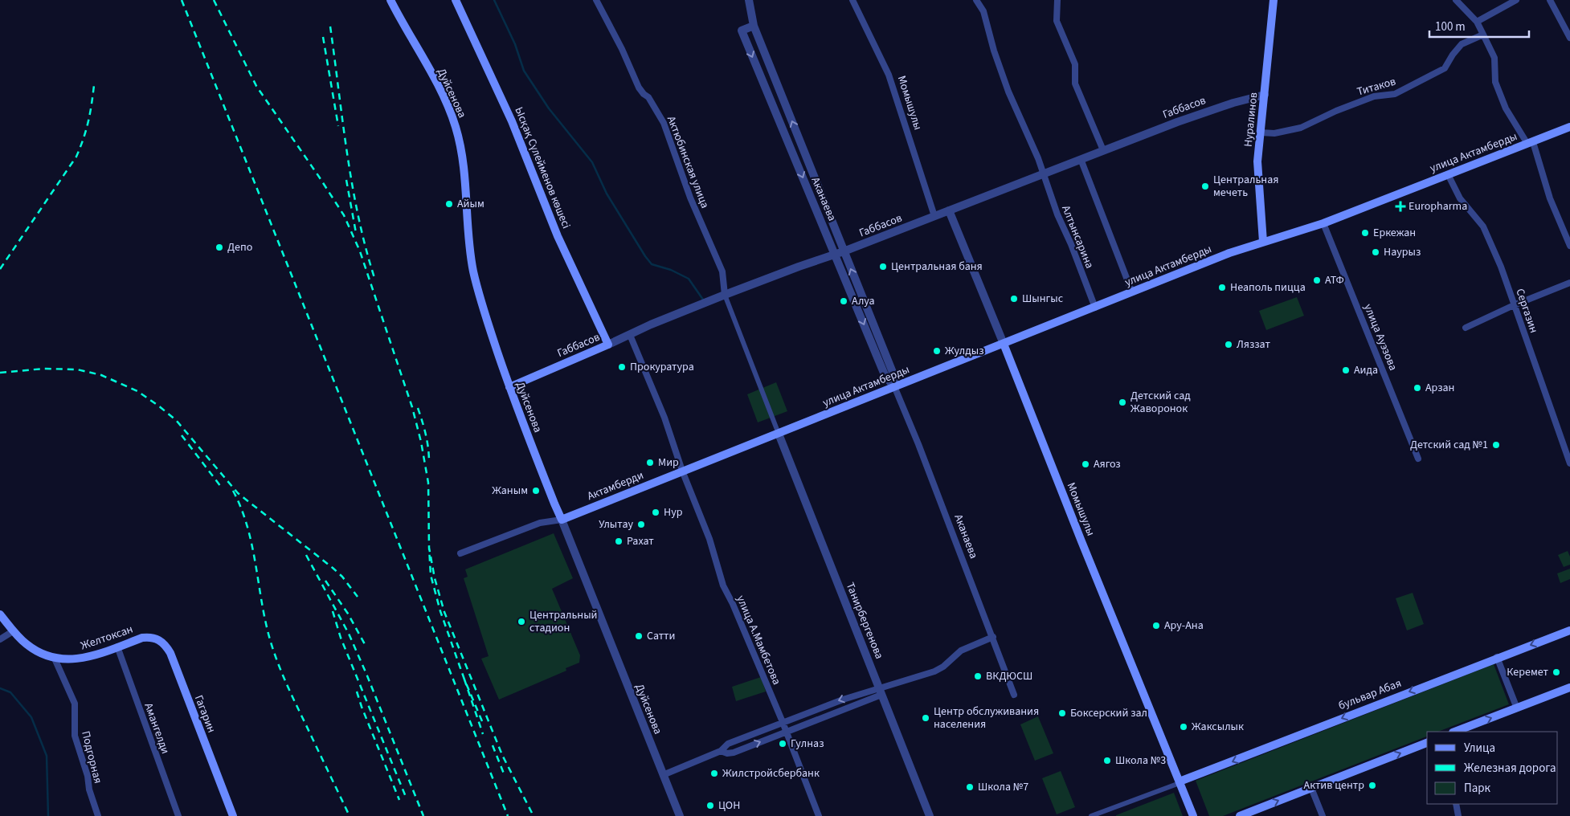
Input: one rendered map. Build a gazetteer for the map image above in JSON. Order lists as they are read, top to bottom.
{
  "streets": {
    "main road": [
      "Дуйсенова",
      "Момышулы",
      "Габбасов",
      "Нуралинов",
      "улица Актамберды",
      "Ысқақ Сүлейменов көшесі",
      "Актамберди",
      "Желтоксан",
      "бульвар Абая",
      "Гагарин"
    ],
    "street": [
      "Титаков",
      "Актюбинская улица",
      "Аканаева",
      "Алтынсарина",
      "Сергазин",
      "улица Ауэзова",
      "Танирбергенова",
      "улица А.Мамбетова",
      "Амангелди",
      "Подгорная"
    ]
  },
  "crossings": [
    ["Титаков", "Нуралинов"],
    ["Дуйсенова", "Габбасов"],
    ["Дуйсенова", "Актамберди"],
    ["Момышулы", "Габбасов"],
    ["Момышулы", "улица Актамберды"],
    ["Момышулы", "бульвар Абая"],
    ["Габбасов", "Нуралинов"],
    ["Габбасов", "Актюбинская улица"],
    ["Габбасов", "Ысқақ Сүлейменов көшесі"],
    ["Габбасов", "Аканаева"],
    ["Габбасов", "Алтынсарина"],
    ["Габбасов", "улица А.Мамбетова"],
    ["Нуралинов", "улица Актамберды"],
    ["улица Актамберды", "Аканаева"],
    ["улица Актамберды", "Алтынсарина"],
    ["улица Актамберды", "Сергазин"],
    ["улица Актамберды", "улица Ауэзова"],
    ["улица Актамберды", "Актамберди"],
    ["улица Актамберды", "Танирбергенова"],
    ["Актамберди", "Танирбергенова"],
    ["Актамберди", "улица А.Мамбетова"],
    ["Желтоксан", "Гагарин"],
    ["Желтоксан", "Амангелди"],
    ["Желтоксан", "Подгорная"]
  ],
  "places": {
    "other": [
      "Центральная мечеть",
      "Айым",
      "Еркежан",
      "Депо",
      "Наурыз",
      "Центральная баня",
      "АТФ",
      "Неаполь пицца",
      "Шынгыс",
      "Алуа",
      "Ляззат",
      "Жулдыз",
      "Прокуратура",
      "Аида",
      "Арзан",
      "Детский сад Жаворонок",
      "Детский сад №1",
      "Мир",
      "Аягоз",
      "Жаным",
      "Нур",
      "Улытау",
      "Рахат",
      "Центральный стадион",
      "Ару-Ана",
      "Сатти",
      "Керемет",
      "ВКДЮСШ",
      "Боксерский зал",
      "Центр обслуживания населения",
      "Жаксылык",
      "Гулназ",
      "Школа №3",
      "Жилстройсбербанк",
      "Актив центр",
      "Школа №7",
      "ЦОН"
    ],
    "health": ["Europharma"]
  },
  "legend": ["Улица", "Железная дорога", "Парк"],
  "scale_bar": "100 m"
}
